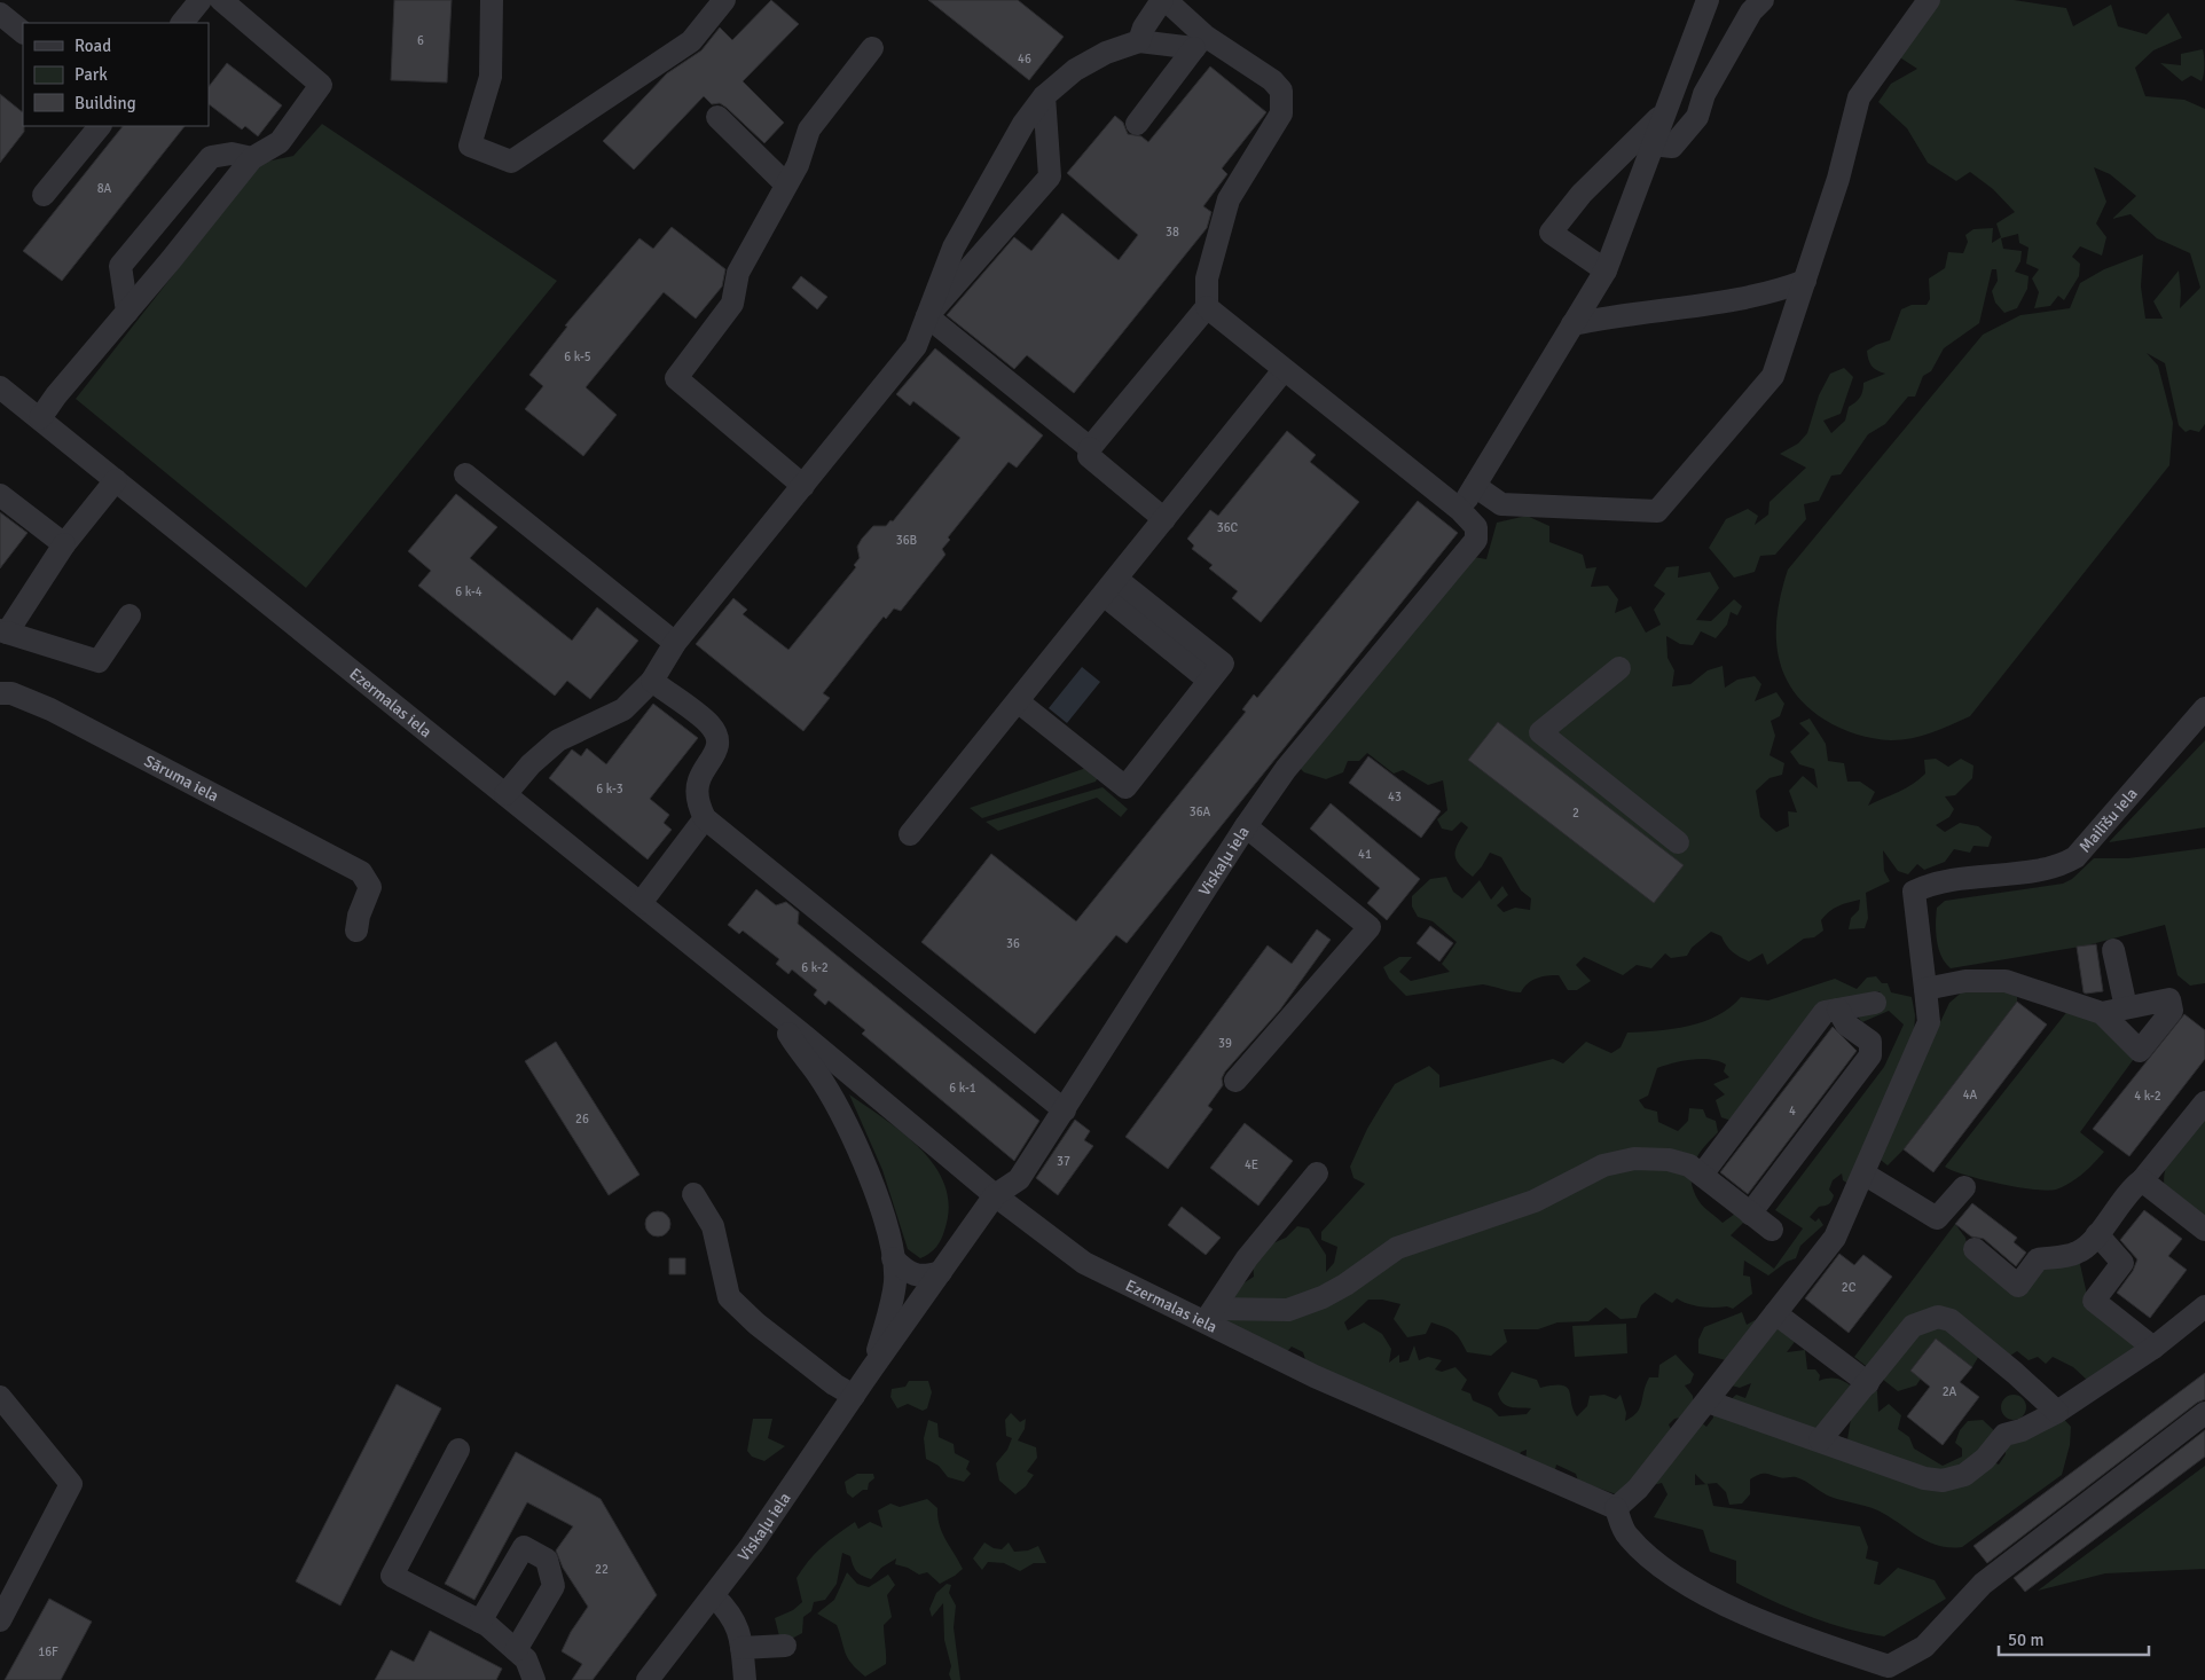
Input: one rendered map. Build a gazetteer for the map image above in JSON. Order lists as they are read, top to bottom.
{
  "streets": {
    "street": [
      "Ezermalas iela",
      "Sāruma iela",
      "Mailīšu iela",
      "Viskaļu iela"
    ]
  },
  "crossings": [
    ["Ezermalas iela", "Viskaļu iela"]
  ],
  "house_numbers": [
    "6",
    "46",
    "8A",
    "38",
    "6 k-5",
    "36C",
    "36B",
    "6 k-4",
    "6 k-3",
    "43",
    "36A",
    "2",
    "41",
    "36",
    "6 k-2",
    "39",
    "6 k-1",
    "4A",
    "4 k-2",
    "4",
    "26",
    "37",
    "4E",
    "2C",
    "2A",
    "22",
    "16F"
  ],
  "legend": ["Road", "Park", "Building"],
  "scale_bar": "50 m"
}
